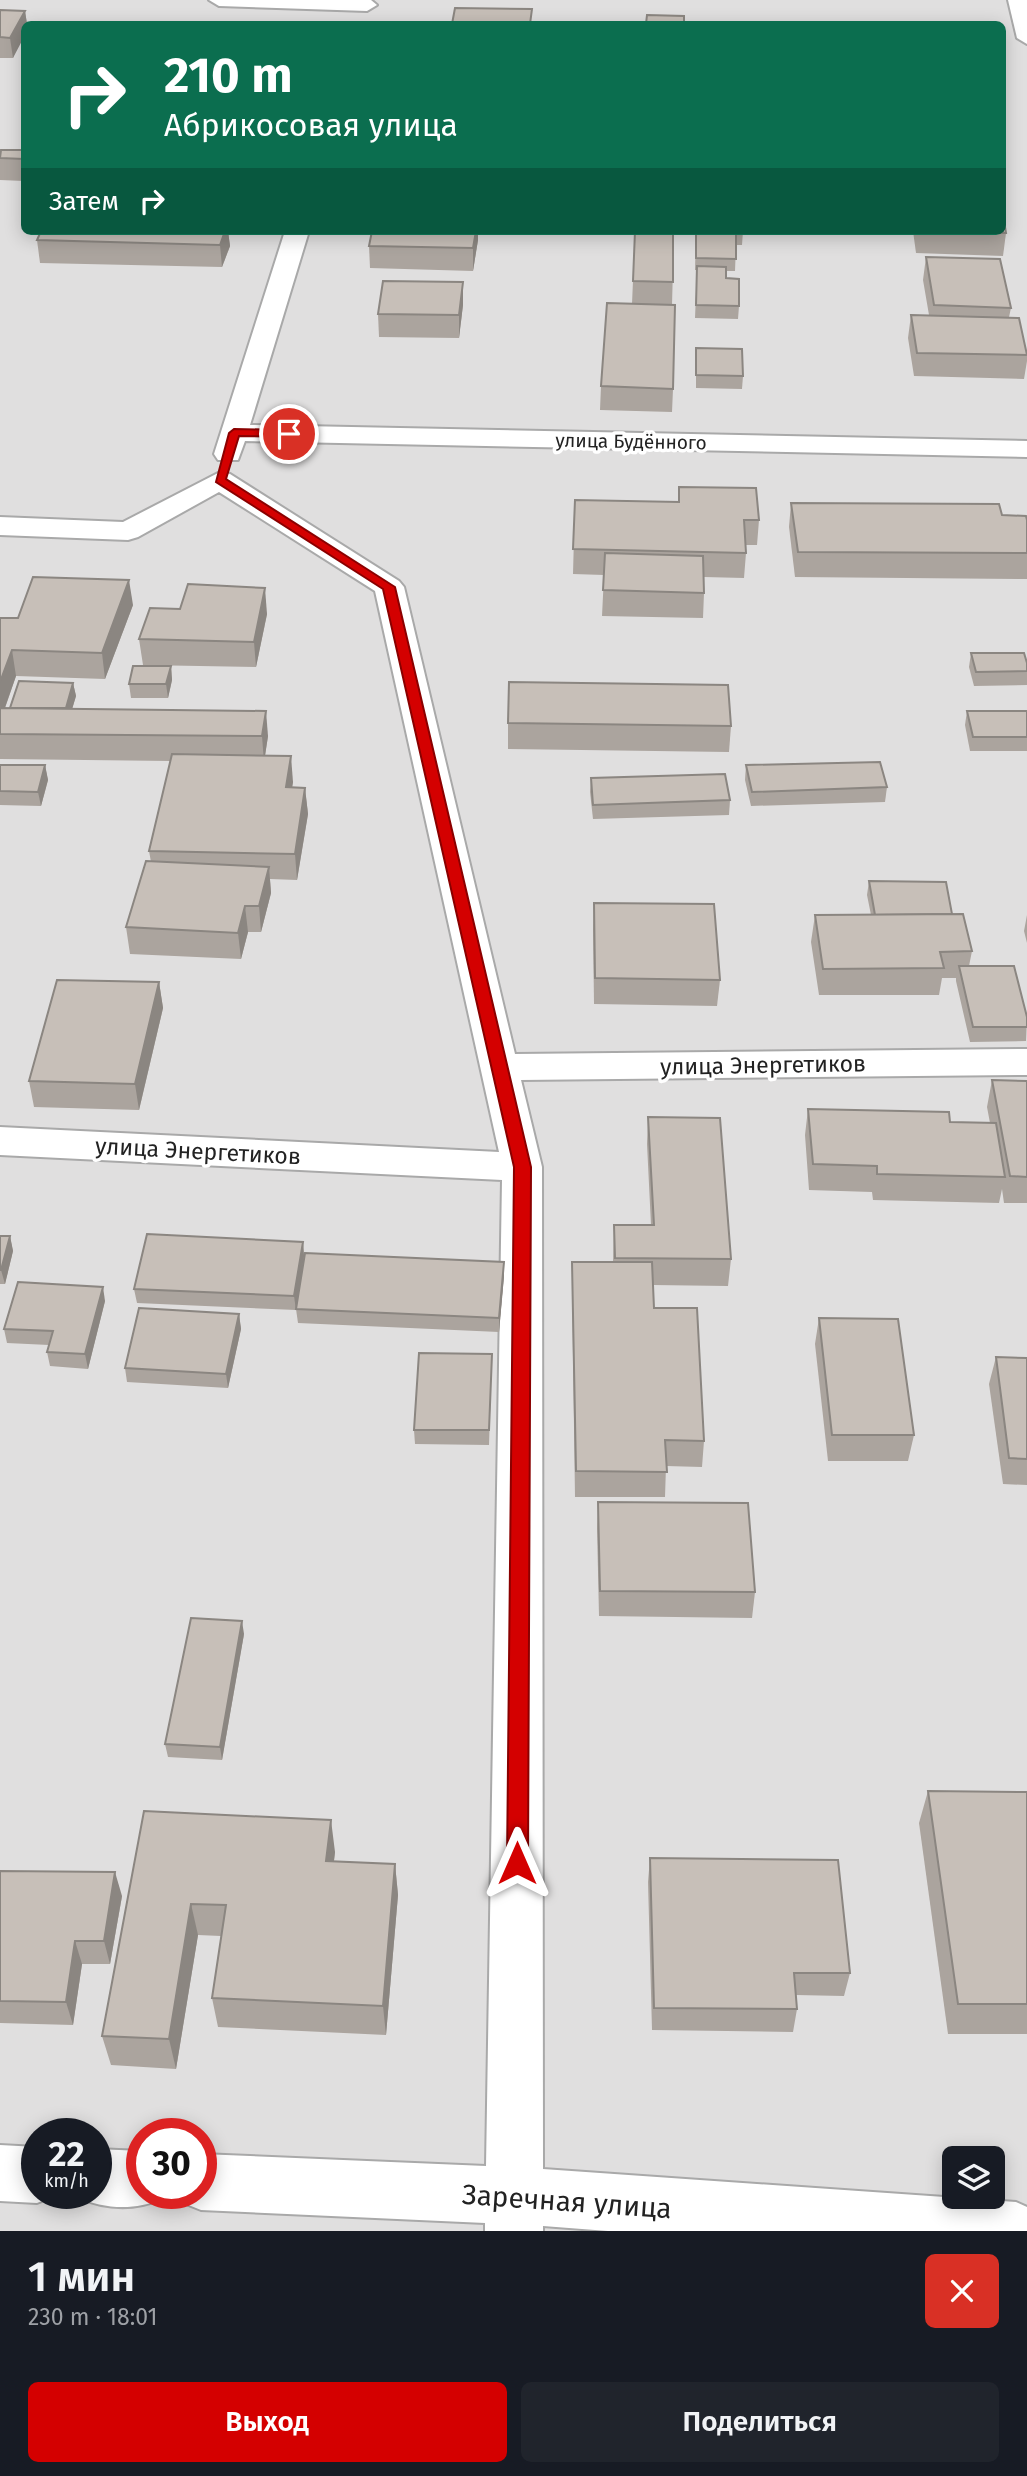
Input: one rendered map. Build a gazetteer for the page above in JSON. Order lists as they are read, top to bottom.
{
  "streets": {
    "street": ["улица Будённого", "улица Энергетиков", "Заречная улица"]
  },
  "page": {
    "turn": ["210 m", "Абрикосовая улица"],
    "then": "Затем",
    "speed": "22 km/h",
    "limit": "30",
    "heading": ["1 мин", "230 m · 18:01"],
    "buttons": ["Выход", "Поделиться"]
  }
}
